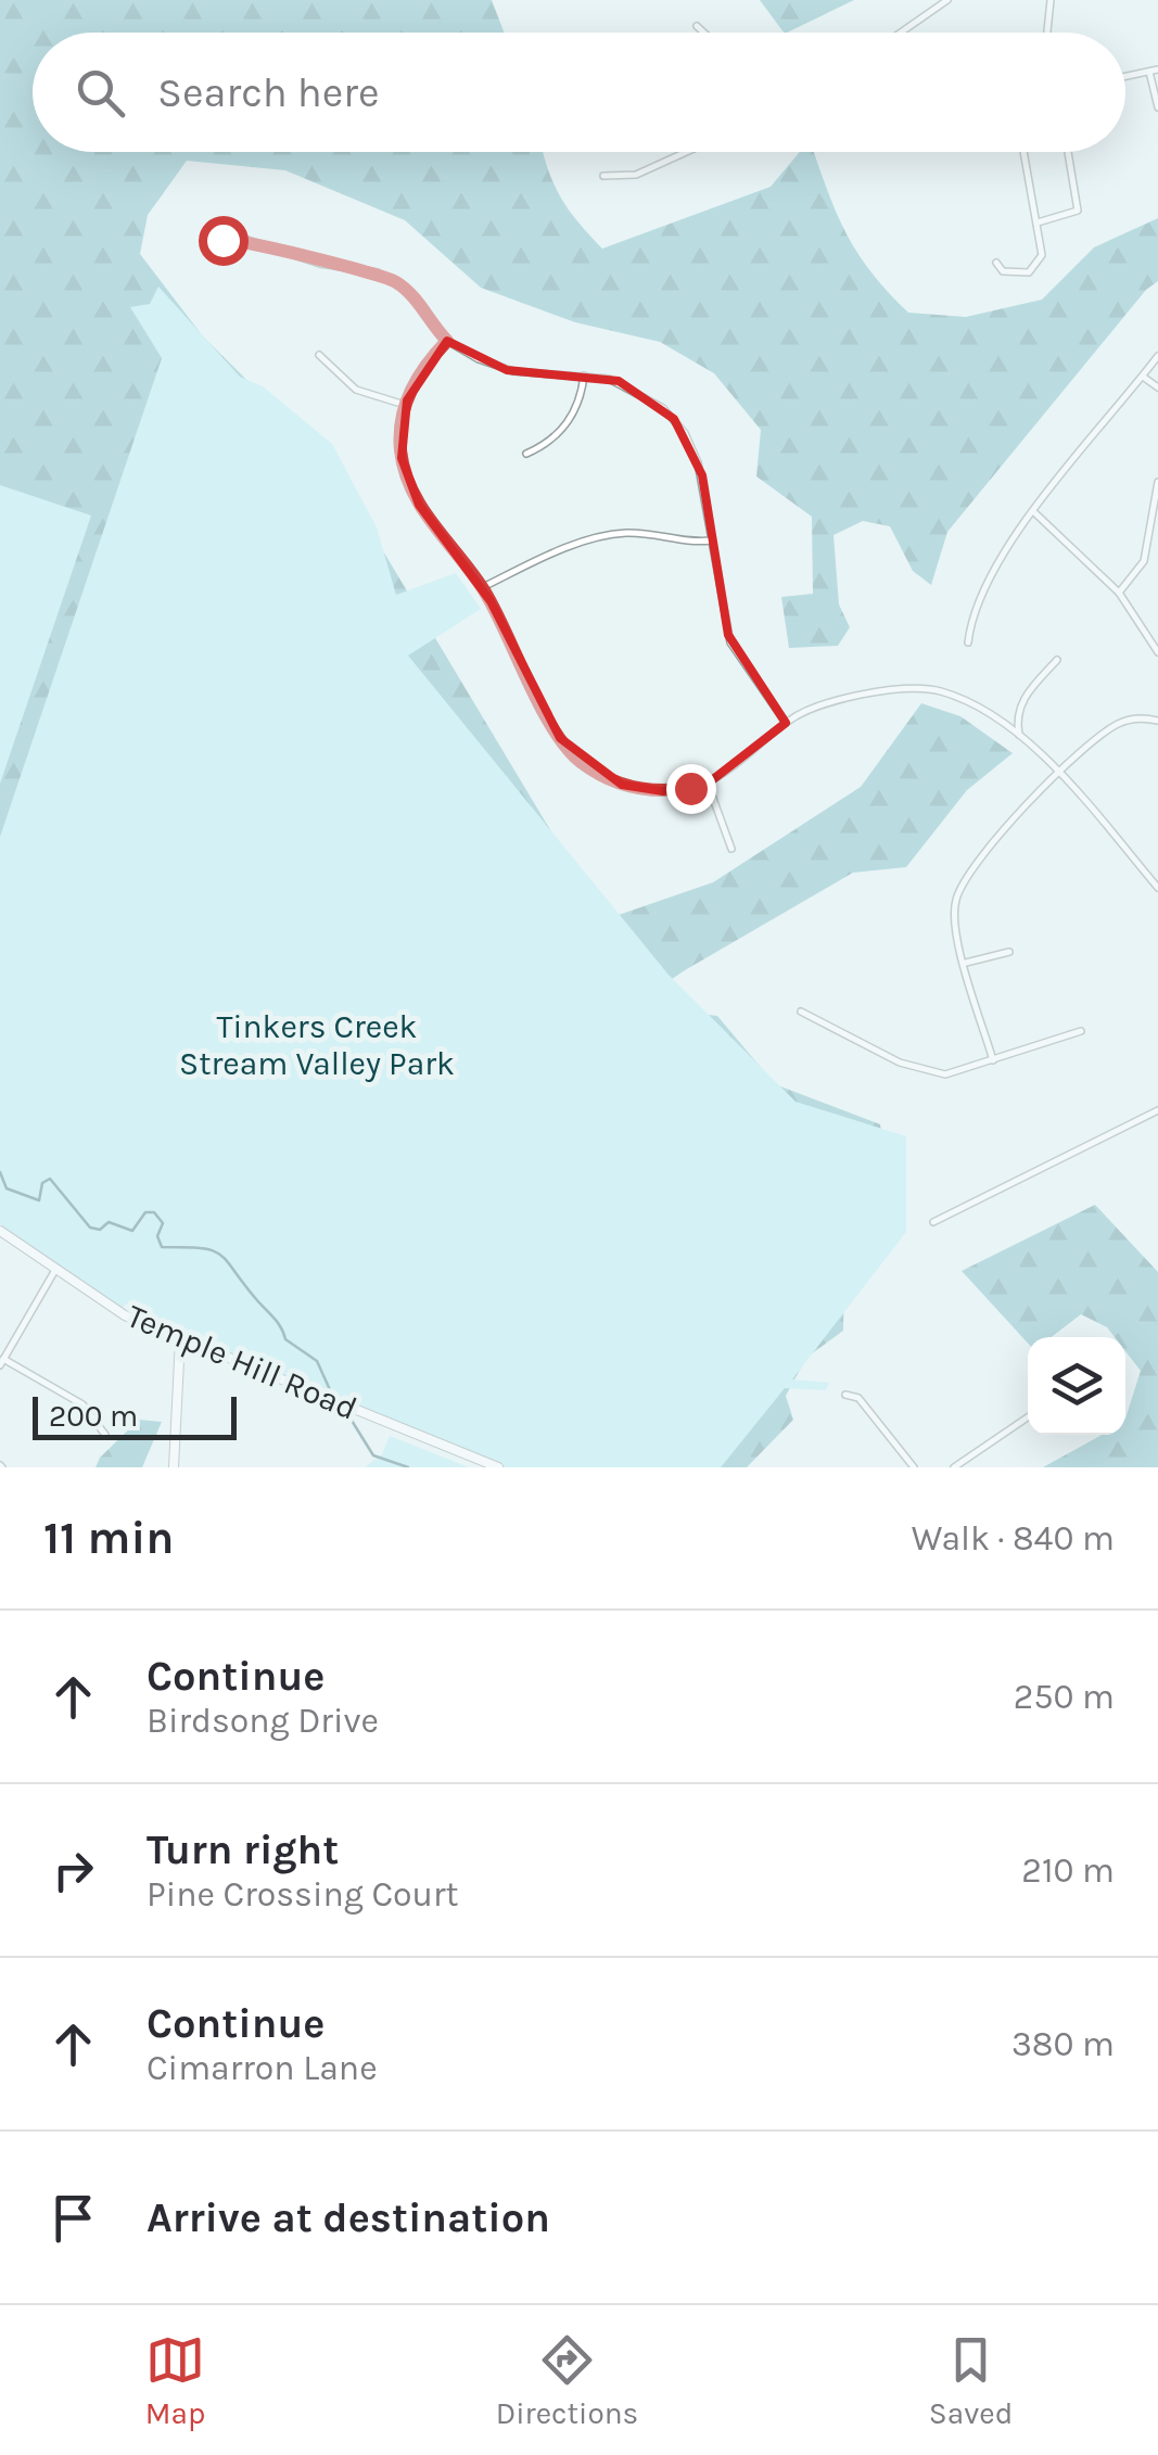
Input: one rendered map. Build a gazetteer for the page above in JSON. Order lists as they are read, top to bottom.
{
  "streets": {
    "main road": ["Temple Hill Road"]
  },
  "parks": ["Tinkers Creek Stream Valley Park"],
  "scale_bar": "200 m",
  "page": {
    "search": "Search here",
    "scale": "200 m",
    "heading": ["11 min", "Walk · 840 m"],
    "list": [
      ["Continue", "Birdsong Drive", "250 m"],
      ["Turn right", "Pine Crossing Court", "210 m"],
      ["Continue", "Cimarron Lane", "380 m"],
      "Arrive at destination"
    ],
    "nav": ["Map", "Directions", "Saved"]
  }
}
